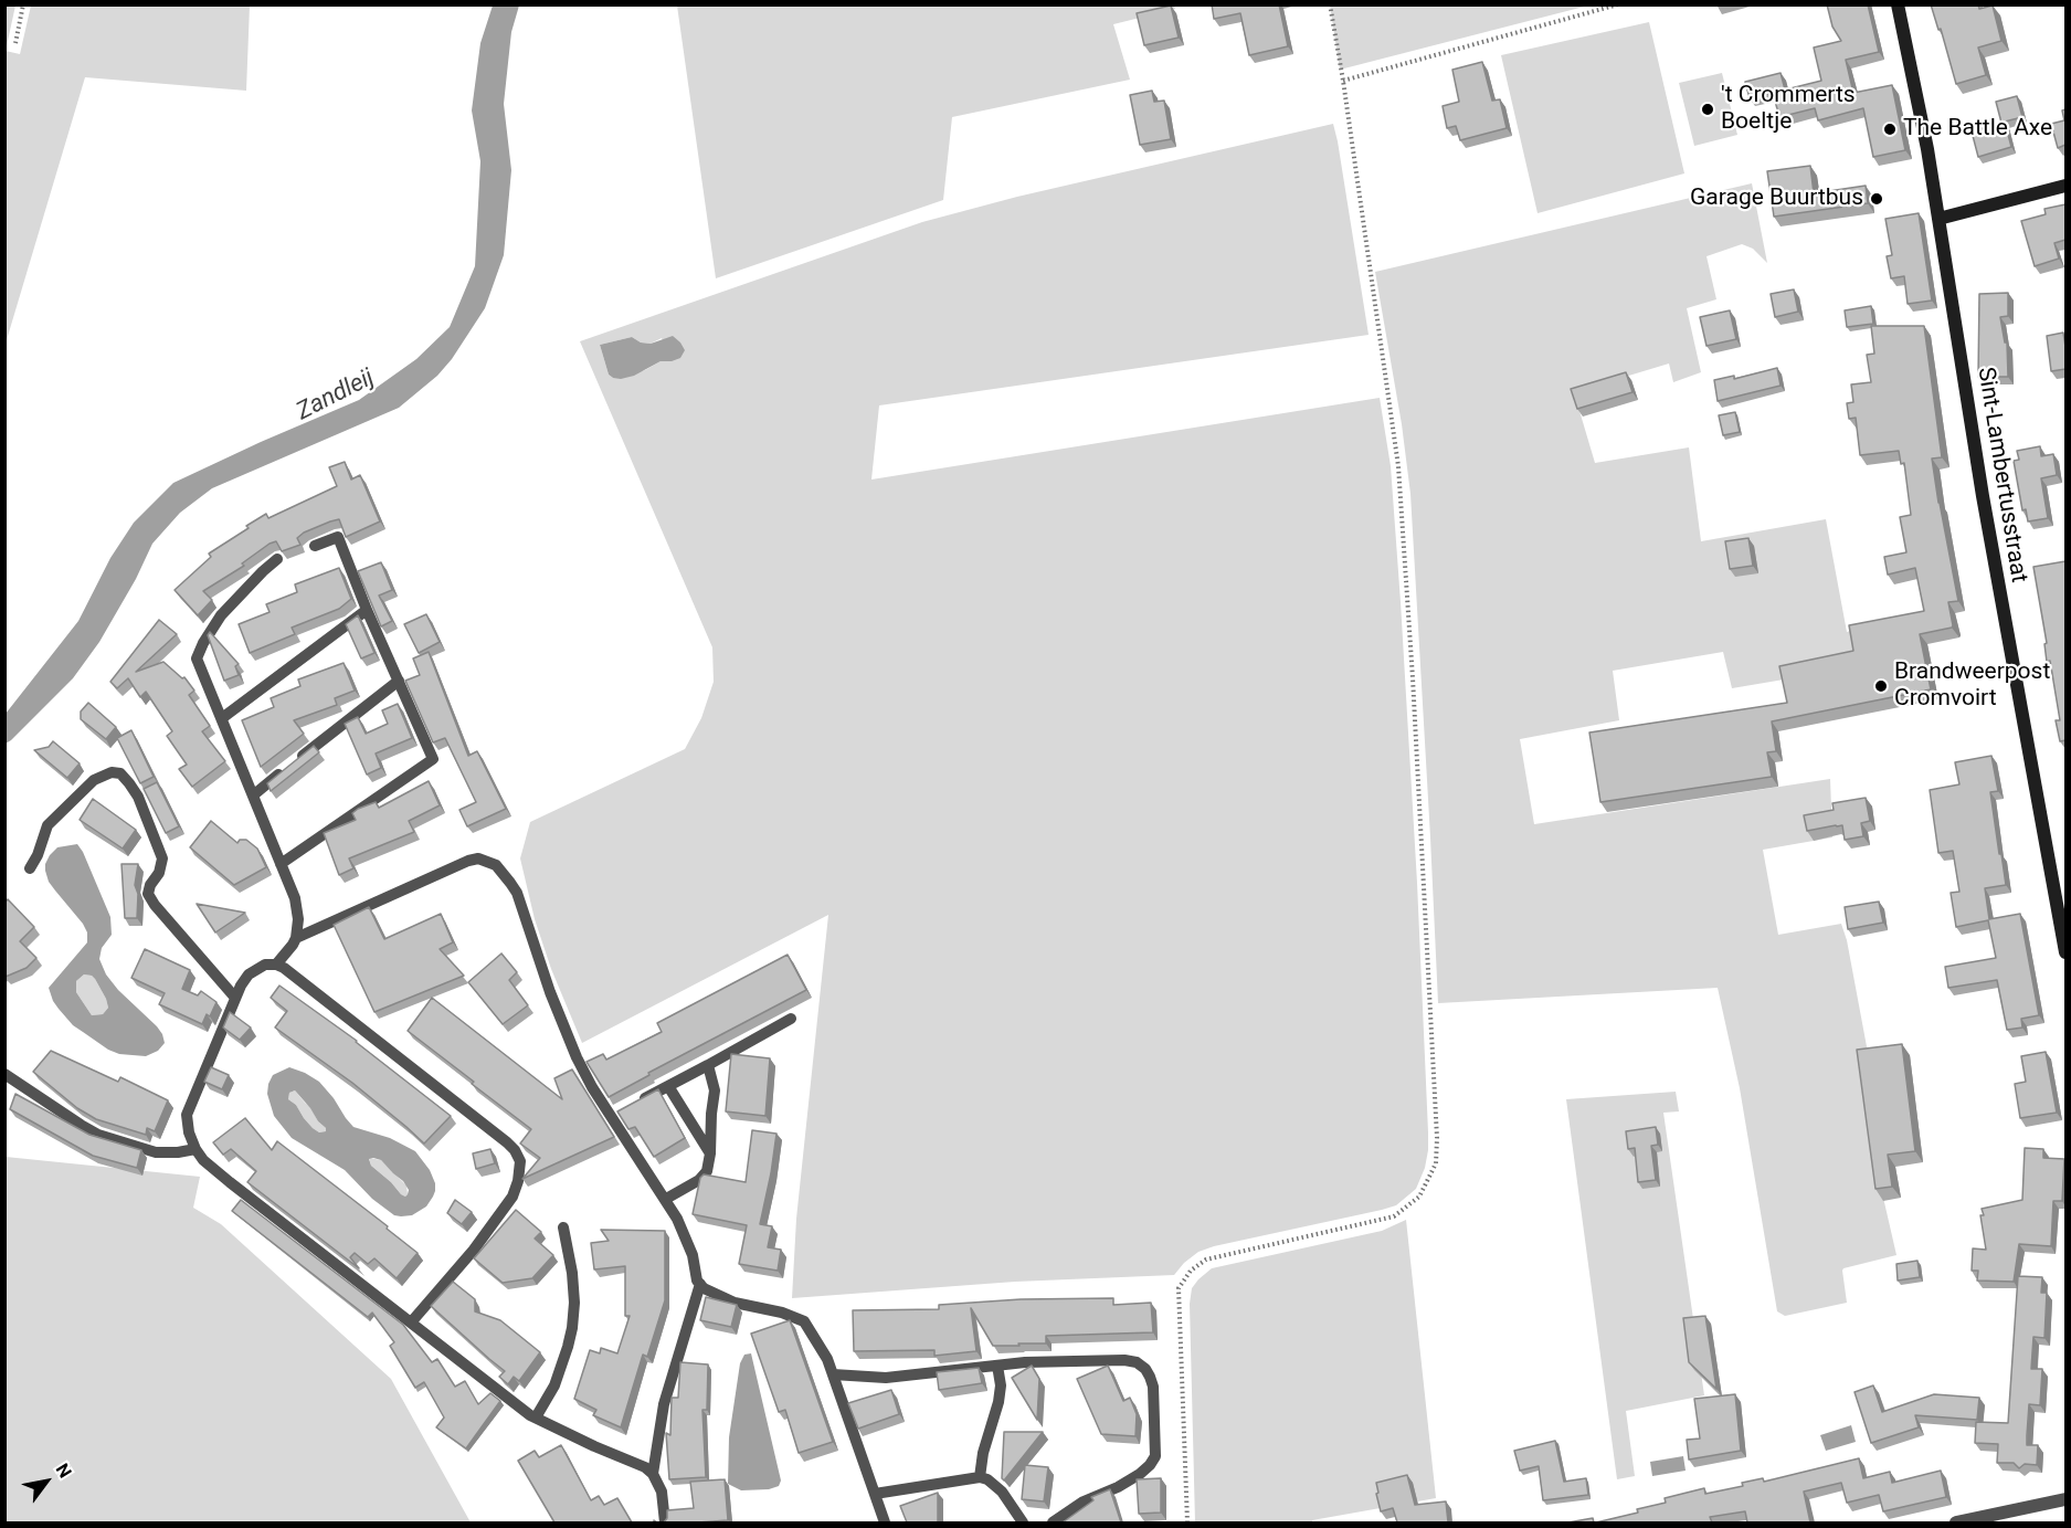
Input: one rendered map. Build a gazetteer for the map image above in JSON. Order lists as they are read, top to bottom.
{
  "streets": {
    "main road": ["Sint-Lambertusstraat"]
  },
  "water": ["Zandleij"],
  "places": [
    "'t Crommerts Boeltje",
    "The Battle Axe",
    "Garage Buurtbus",
    "Brandweerpost Cromvoirt"
  ],
  "north": "top right"
}
